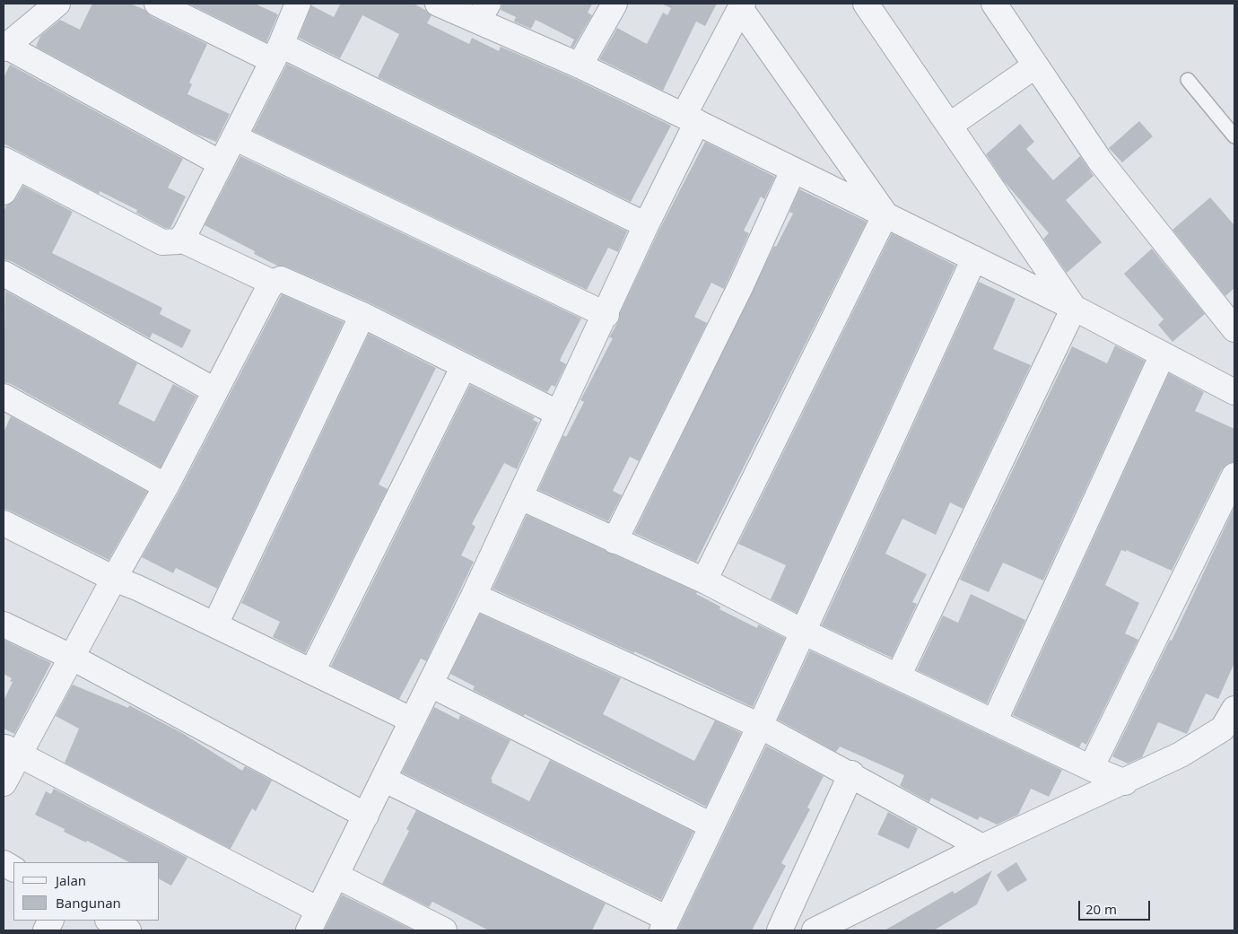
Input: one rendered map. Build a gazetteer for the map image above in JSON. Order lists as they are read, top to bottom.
{
  "legend": ["Jalan", "Bangunan"],
  "scale_bar": "20 m"
}
